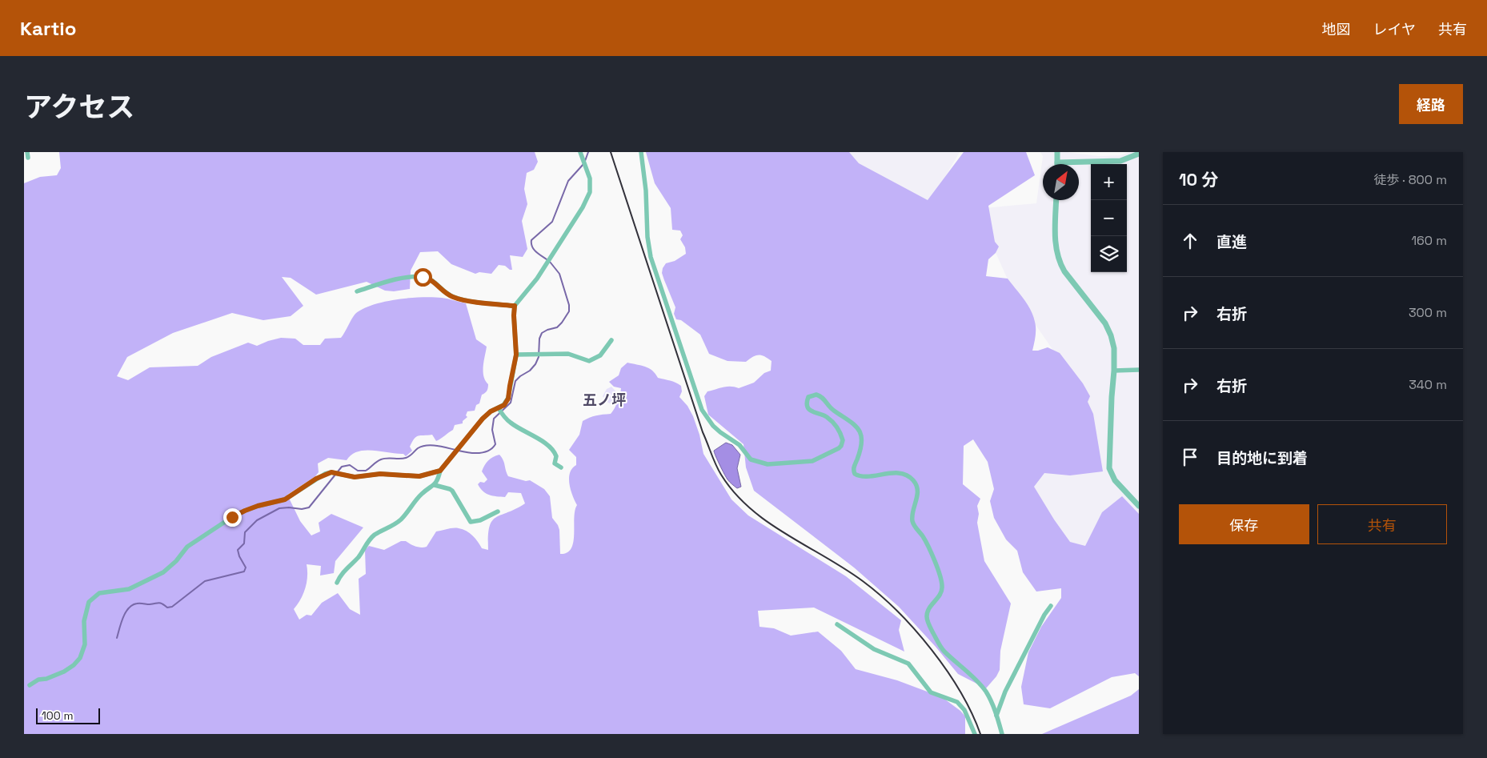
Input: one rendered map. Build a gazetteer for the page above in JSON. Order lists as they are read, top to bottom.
{
  "districts": ["五ノ坪"],
  "scale_bar": "100 m",
  "north": "top right",
  "page": {
    "header": "Kartio",
    "nav": ["地図", "レイヤ", "共有"],
    "title": "アクセス",
    "buttons": [
      "経路",
      ["保存", "共有"]
    ],
    "heading": ["10 分", "徒歩 · 800 m"],
    "map_buttons": ["+", "−"],
    "list": [
      ["直進", "160 m"],
      ["右折", "300 m"],
      ["右折", "340 m"],
      "目的地に到着"
    ],
    "scale": "100 m"
  }
}
